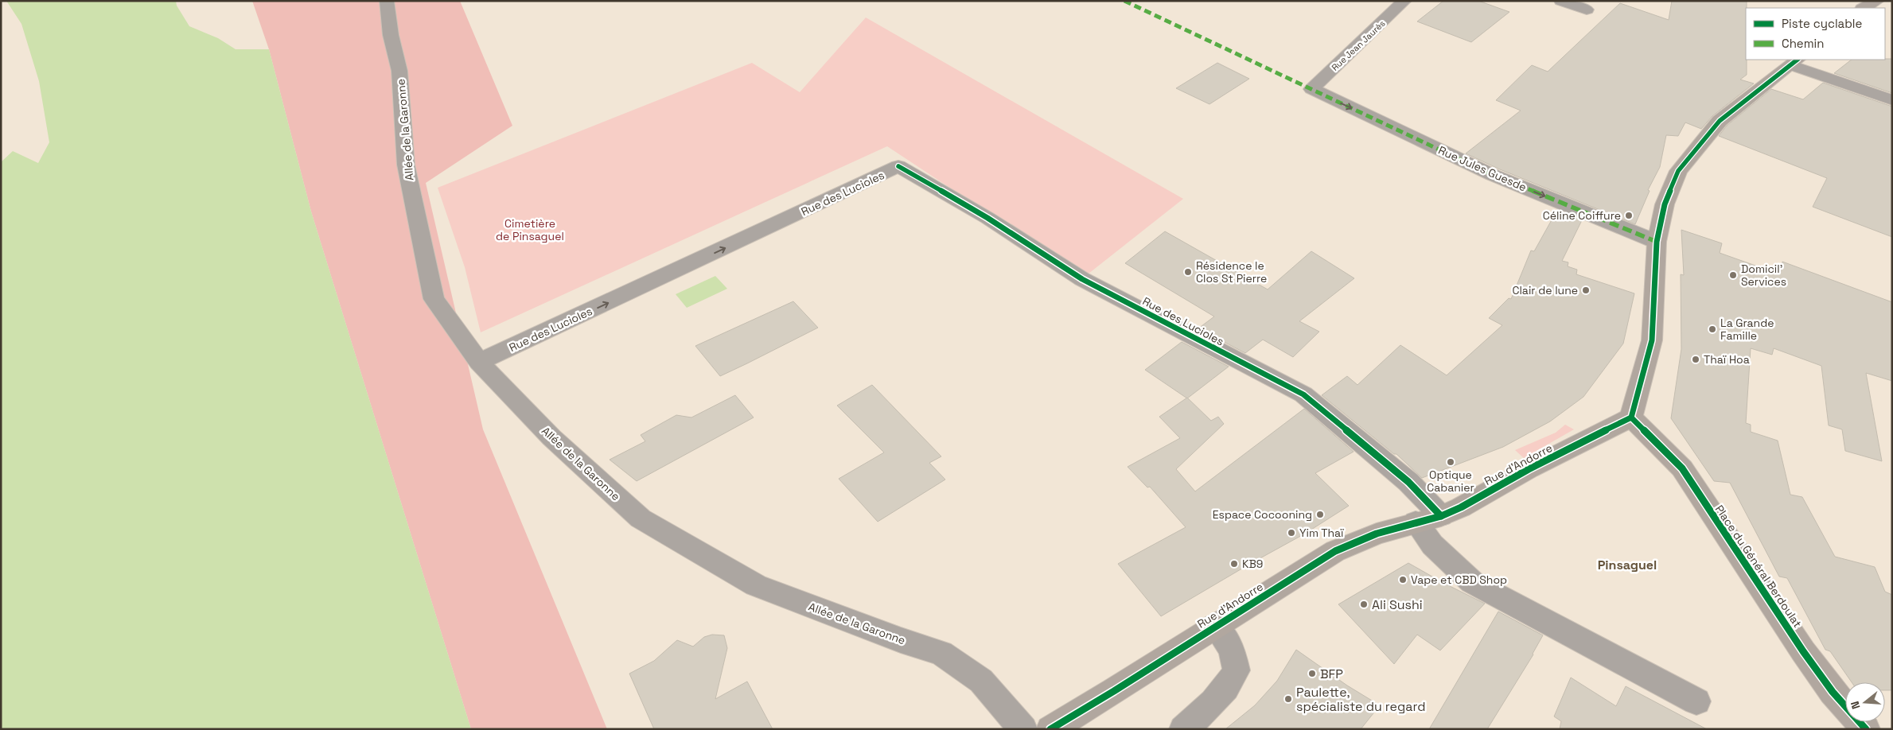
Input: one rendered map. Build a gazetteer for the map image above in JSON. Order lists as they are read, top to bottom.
{
  "streets": {
    "main road": ["Rue d'Andorre", "Place du Général Berdoulat"],
    "street": [
      "Rue Jean Jaurès",
      "Allée de la Garonne",
      "Rue Jules Guesde",
      "Rue des Lucioles"
    ]
  },
  "crossings": [
    ["Rue Jean Jaurès", "Rue Jules Guesde"],
    ["Allée de la Garonne", "Rue des Lucioles"],
    ["Rue des Lucioles", "Rue d'Andorre"],
    ["Rue d'Andorre", "Place du Général Berdoulat"]
  ],
  "one_way": ["Rue Jules Guesde", "Rue des Lucioles"],
  "districts": ["Pinsaguel"],
  "parks": ["Cimetière de Pinsaguel"],
  "places": [
    "Céline Coiffure",
    "Résidence le Clos St Pierre",
    "Domicil' Services",
    "Clair de lune",
    "La Grande Famille",
    "Thaï Hoa",
    "Optique Cabanier",
    "Espace Cocooning",
    "Yim Thaï",
    "KB9",
    "Vape et CBD Shop",
    "Ali Sushi",
    "BFP",
    "Paulette, spécialiste du regard"
  ],
  "legend": ["Piste cyclable", "Chemin"],
  "north": "left"
}
